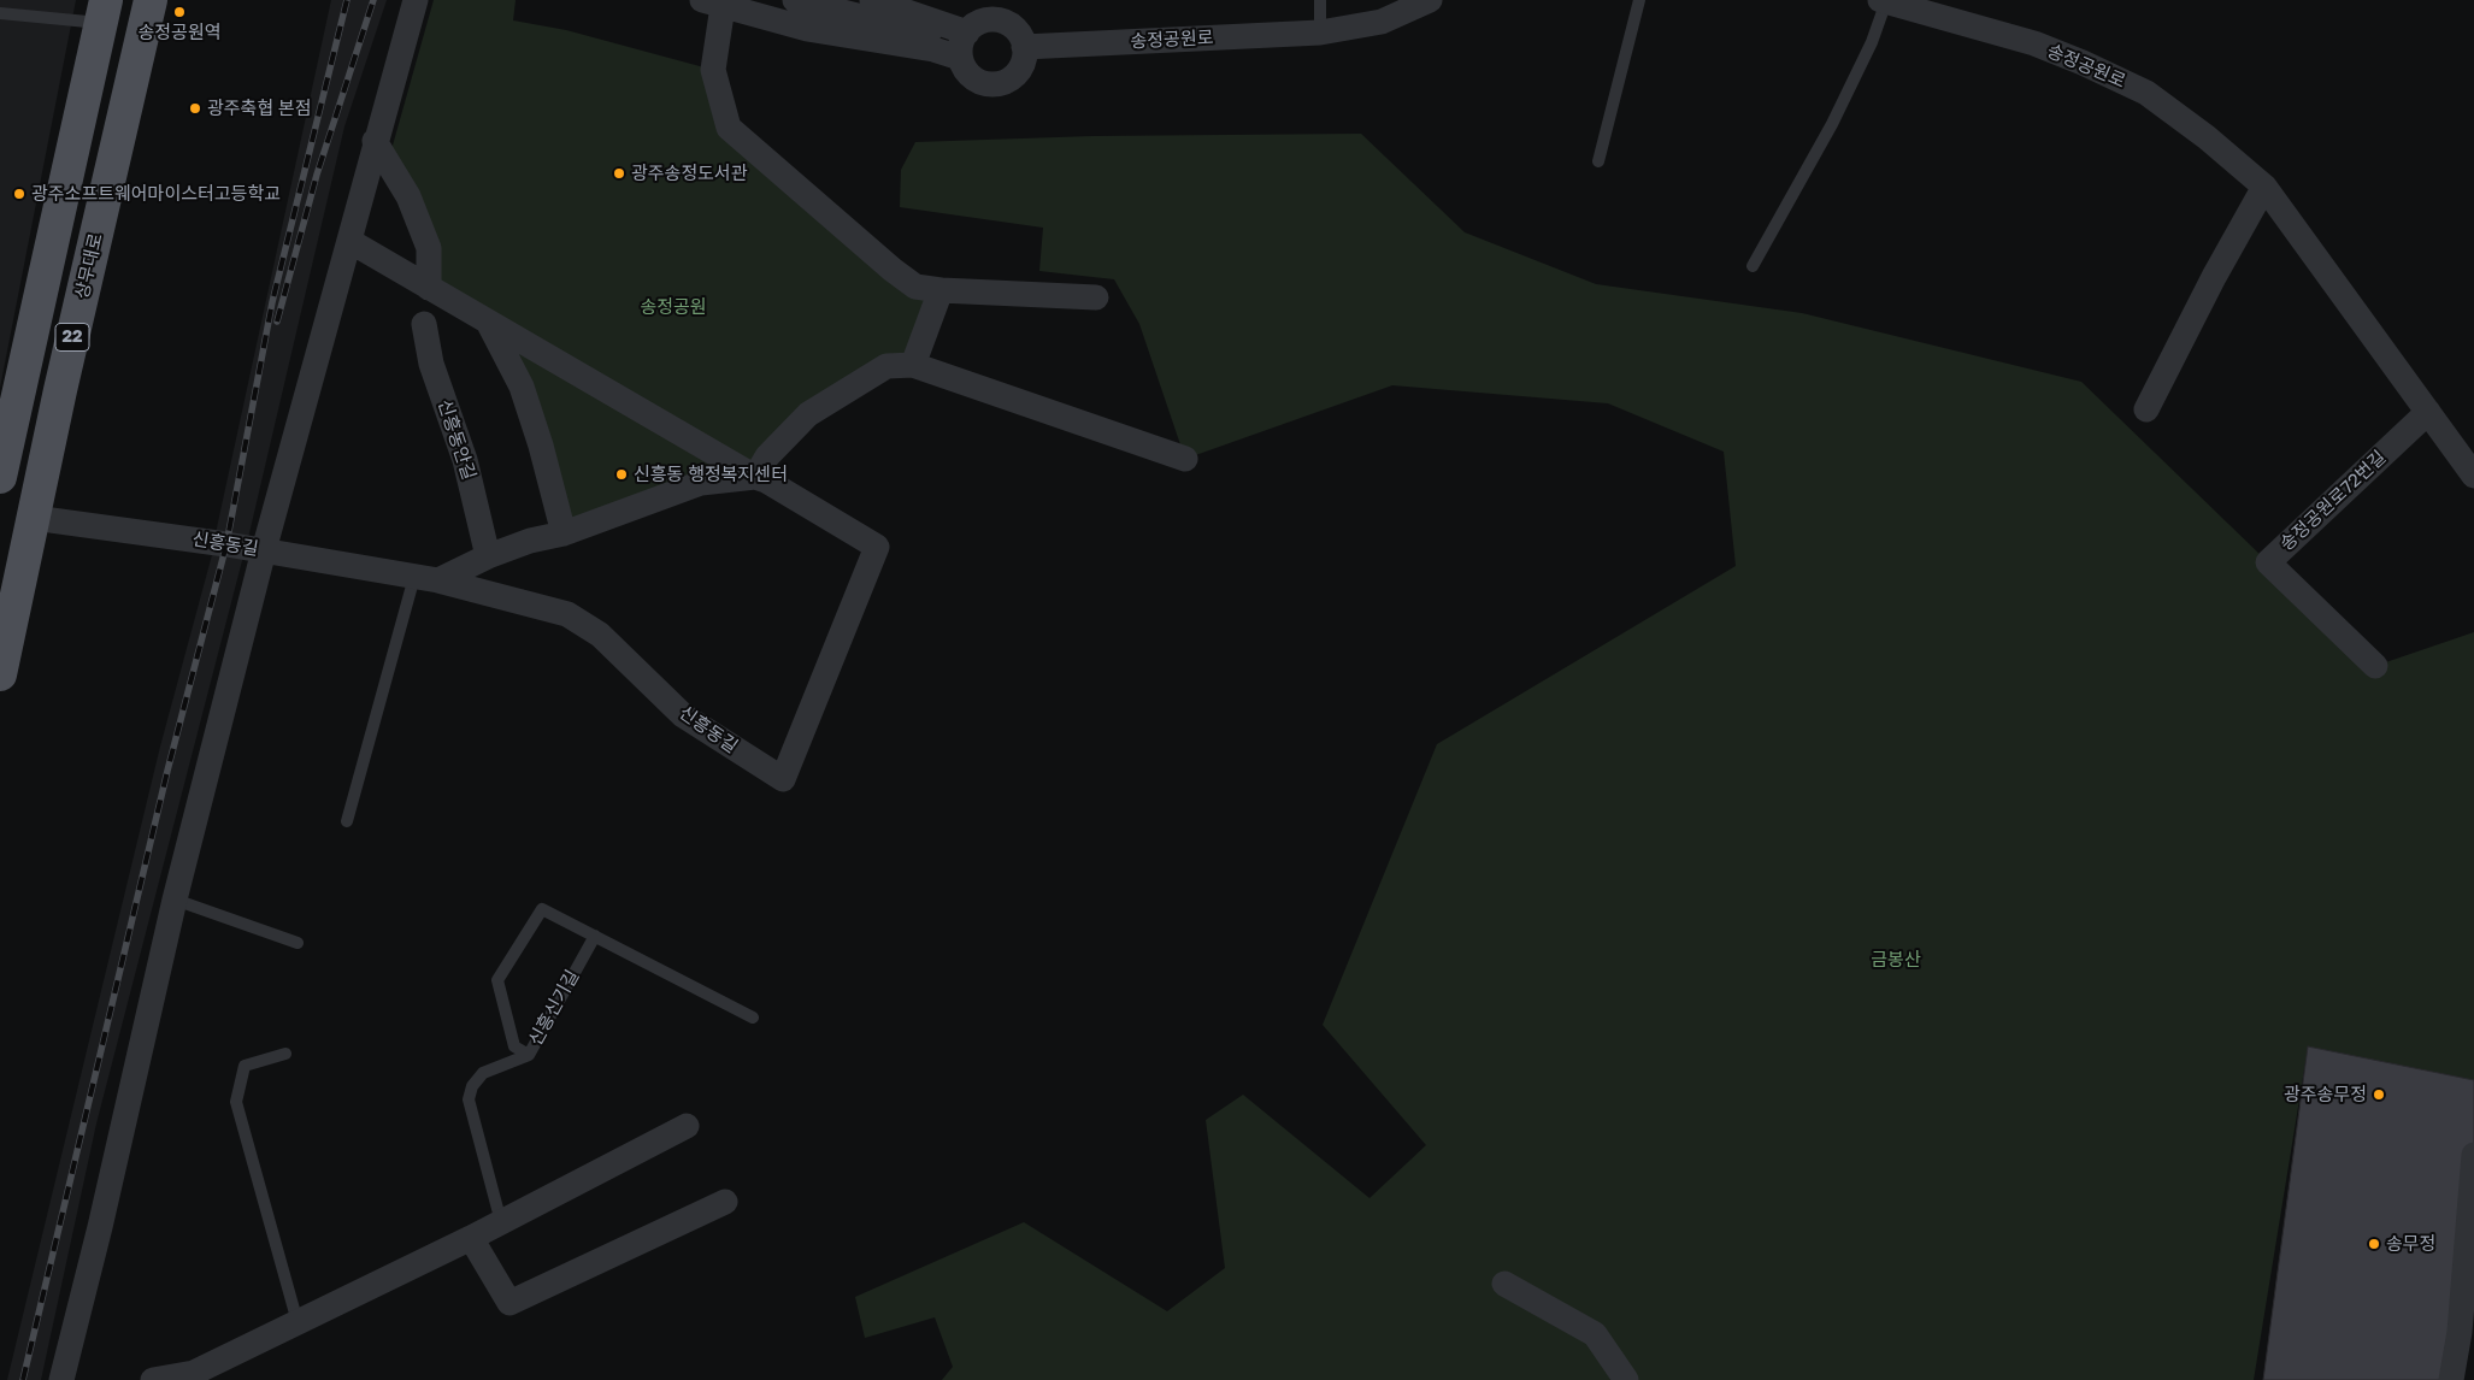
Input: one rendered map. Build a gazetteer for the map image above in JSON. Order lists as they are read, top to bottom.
{
  "streets": {
    "main road": ["상무대로", "22"],
    "street": [
      "송정공원로",
      "신흥동안길",
      "송정공원로72번길",
      "신흥동길"
    ],
    "lane": ["신흥신기길"]
  },
  "crossings": [
    ["송정공원로", "송정공원로72번길"],
    ["상무대로", "신흥동길"]
  ],
  "parks": ["송정공원", "금봉산"],
  "places": [
    "송정공원역",
    "광주축협 본점",
    "광주송정도서관",
    "광주소프트웨어마이스터고등학교",
    "신흥동 행정복지센터",
    "광주송무정",
    "송무정"
  ]
}
